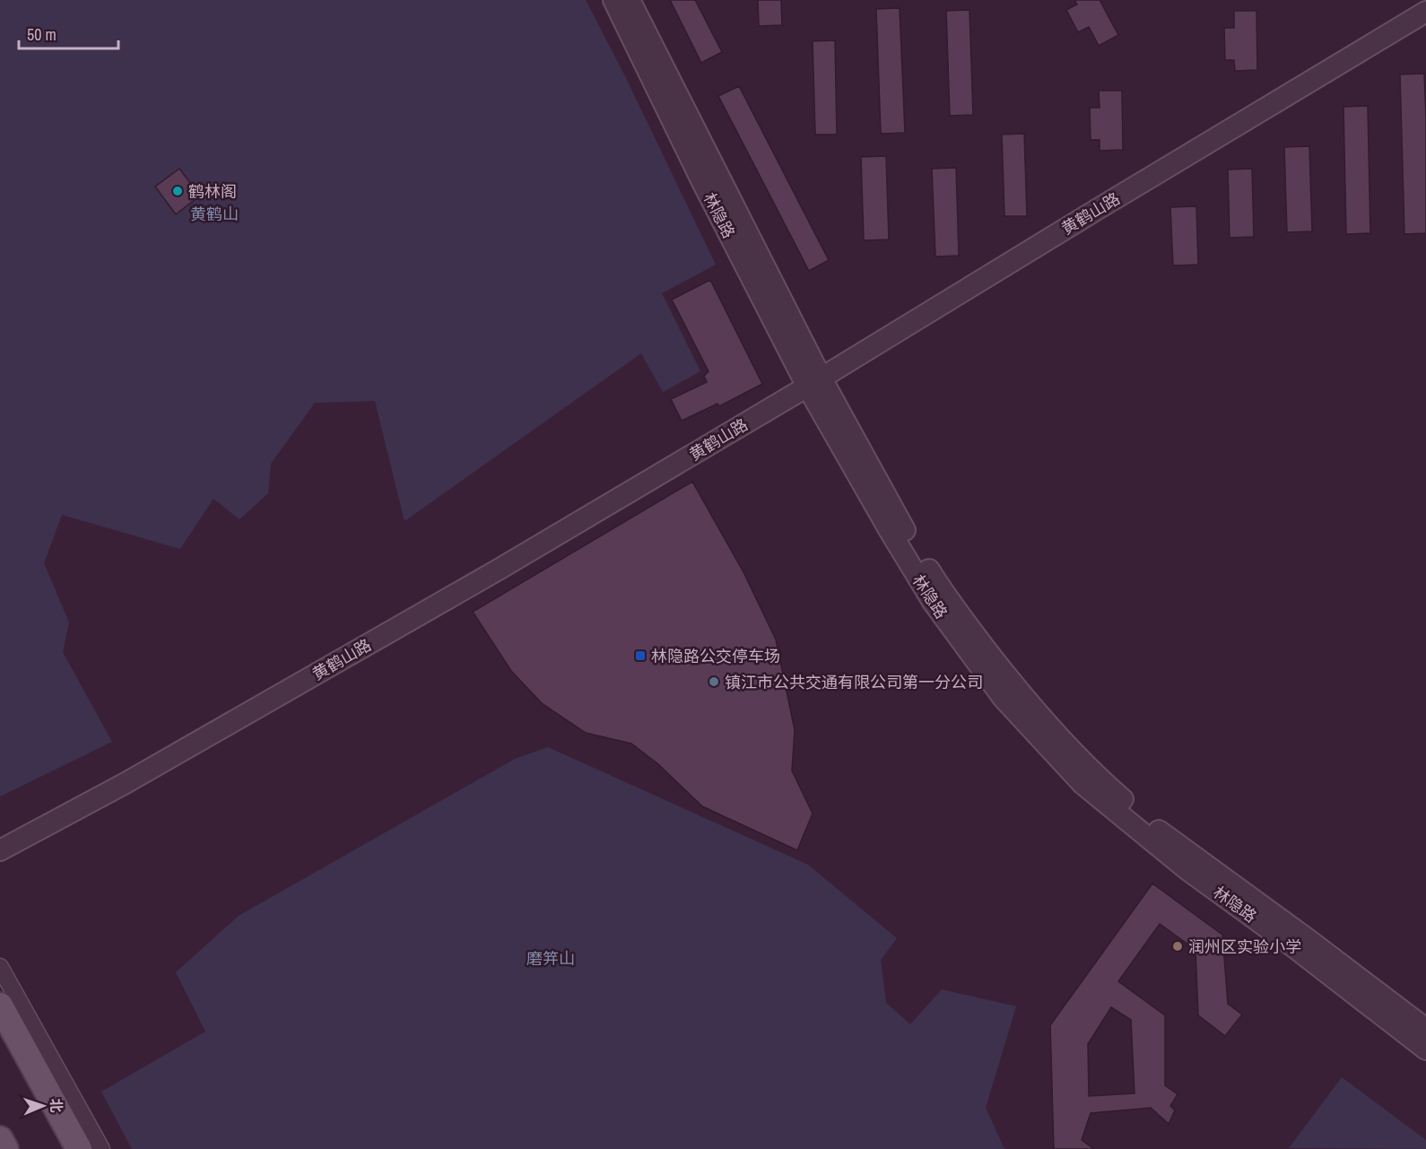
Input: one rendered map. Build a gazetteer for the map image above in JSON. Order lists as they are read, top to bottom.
{
  "streets": {
    "street": ["黄鹤山路", "林隐路"]
  },
  "crossings": [
    ["黄鹤山路", "林隐路"]
  ],
  "parks": ["黄鹤山", "磨笄山"],
  "places": {
    "other": ["鹤林阁", "镇江市公共交通有限公司第一分公司", "润州区实验小学"],
    "transit": ["林隐路公交停车场"]
  },
  "scale_bar": "50 m",
  "north": "right"
}
